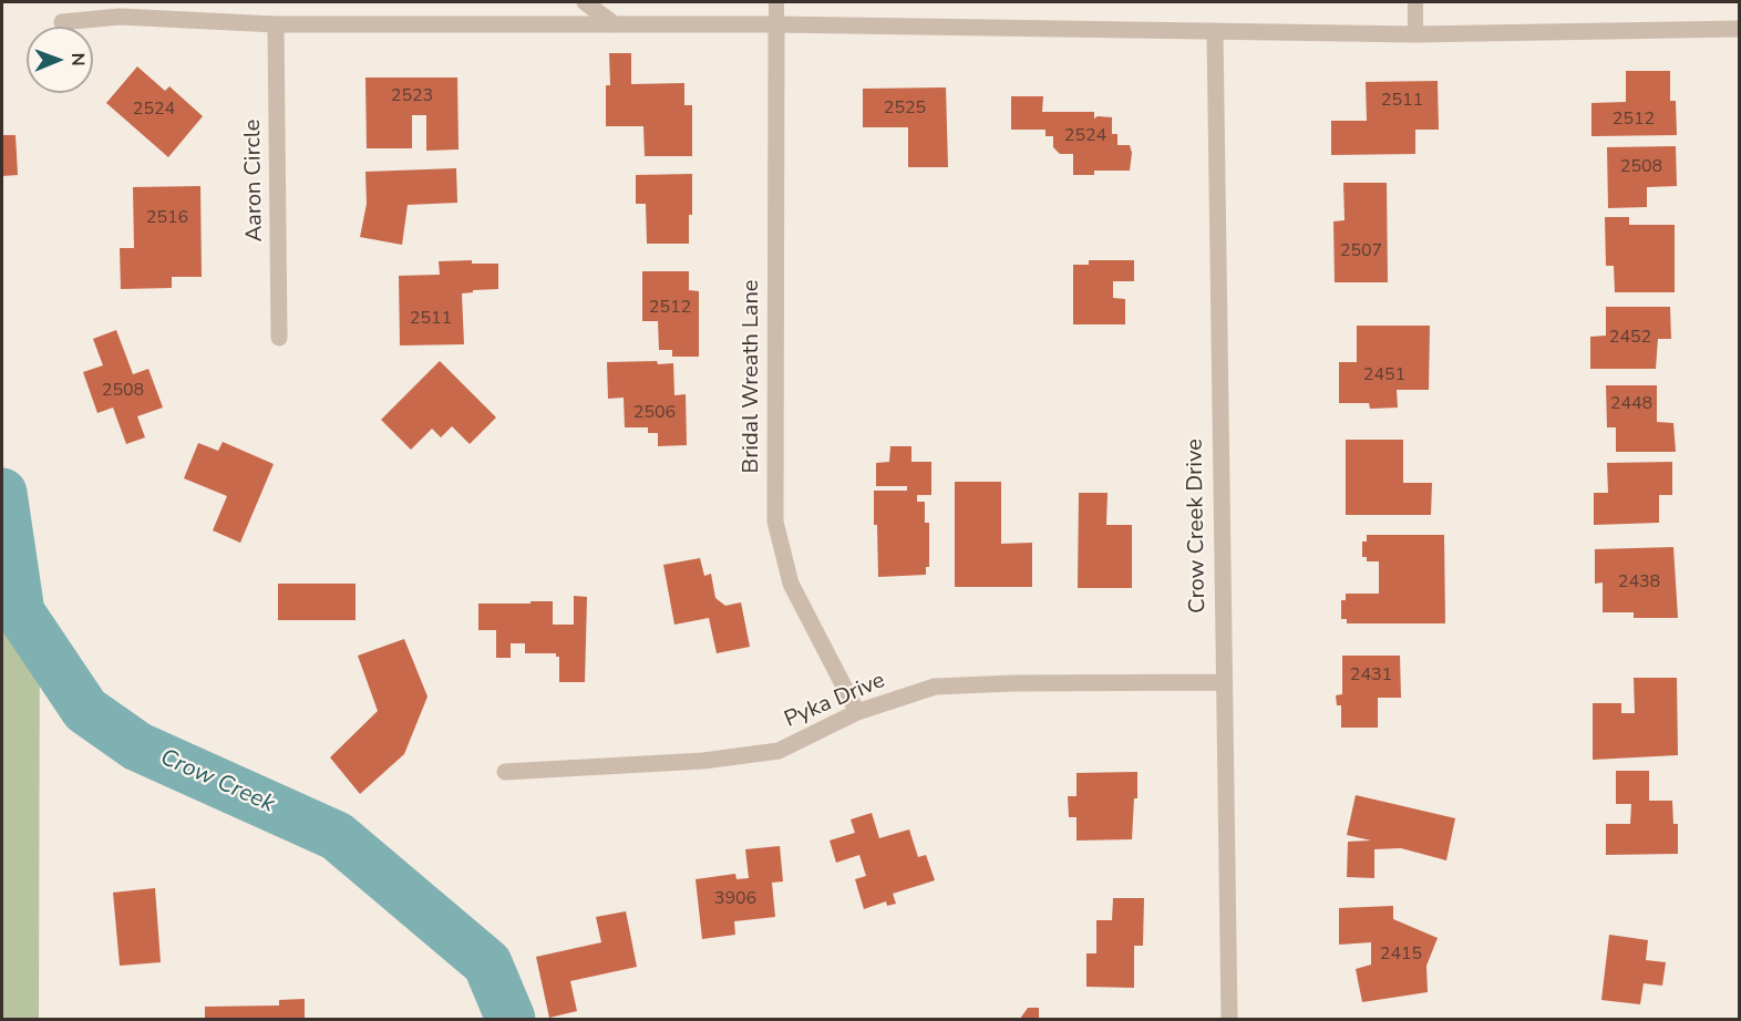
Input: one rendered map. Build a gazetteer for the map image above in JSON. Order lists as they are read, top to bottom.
{
  "streets": {
    "street": [
      "Aaron Circle",
      "Bridal Wreath Lane",
      "Crow Creek Drive",
      "Pyka Drive"
    ]
  },
  "crossings": [
    ["Bridal Wreath Lane", "Pyka Drive"],
    ["Crow Creek Drive", "Pyka Drive"]
  ],
  "water": ["Crow Creek"],
  "house_numbers": [
    "2523",
    "2511",
    "2525",
    "2524",
    "2512",
    "2524",
    "2508",
    "2516",
    "2507",
    "2512",
    "2511",
    "2452",
    "2451",
    "2508",
    "2448",
    "2506",
    "2438",
    "2431",
    "3906",
    "2415"
  ],
  "north": "right"
}
